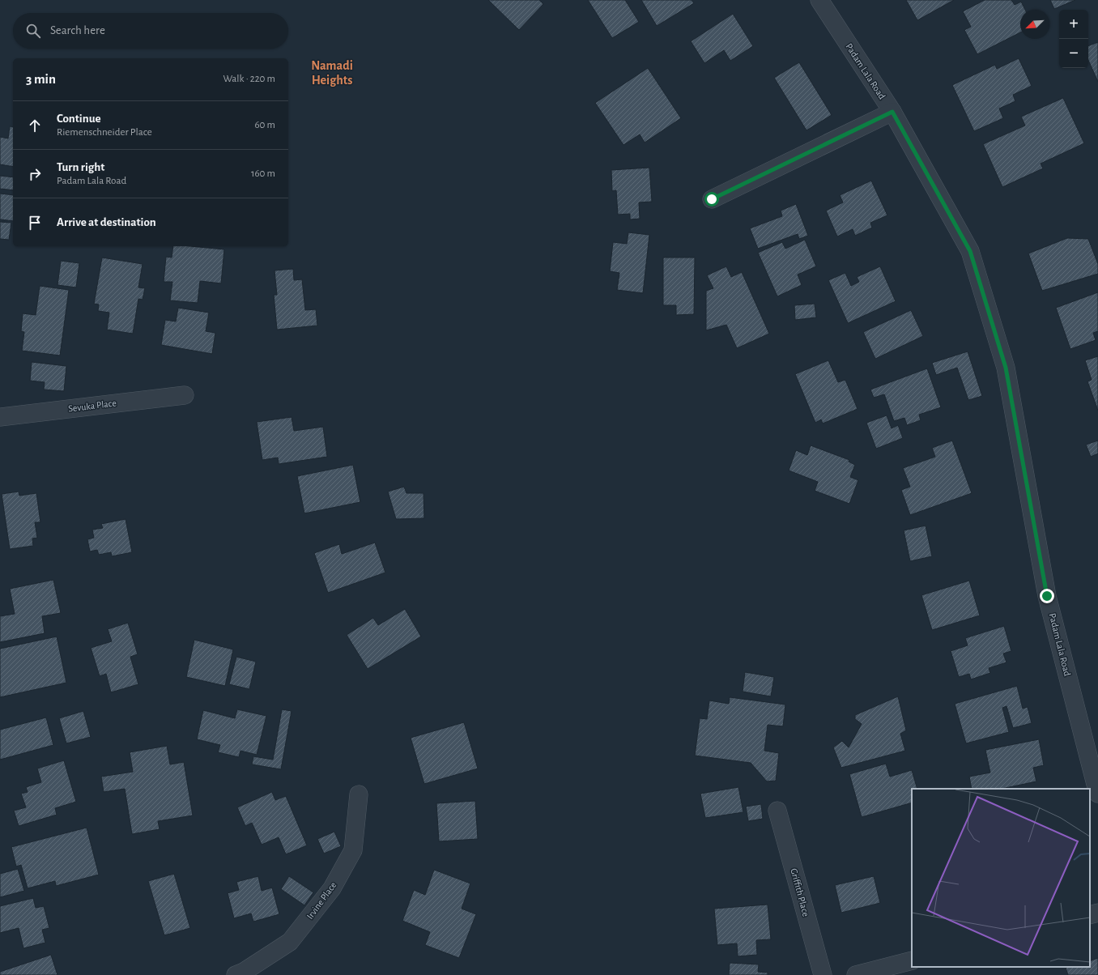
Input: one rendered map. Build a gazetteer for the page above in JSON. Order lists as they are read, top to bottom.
{
  "streets": {
    "street": [
      "Padam Lala Road",
      "Sevuka Place",
      "Griffith Place",
      "Irvine Place"
    ]
  },
  "districts": ["Namadi Heights"],
  "north": "bottom left",
  "page": {
    "map_buttons": ["+", "−"],
    "search": "Search here",
    "heading": ["3 min", "Walk · 220 m"],
    "list": [
      ["Continue", "Riemenschneider Place", "60 m"],
      ["Turn right", "Padam Lala Road", "160 m"],
      "Arrive at destination"
    ]
  }
}
